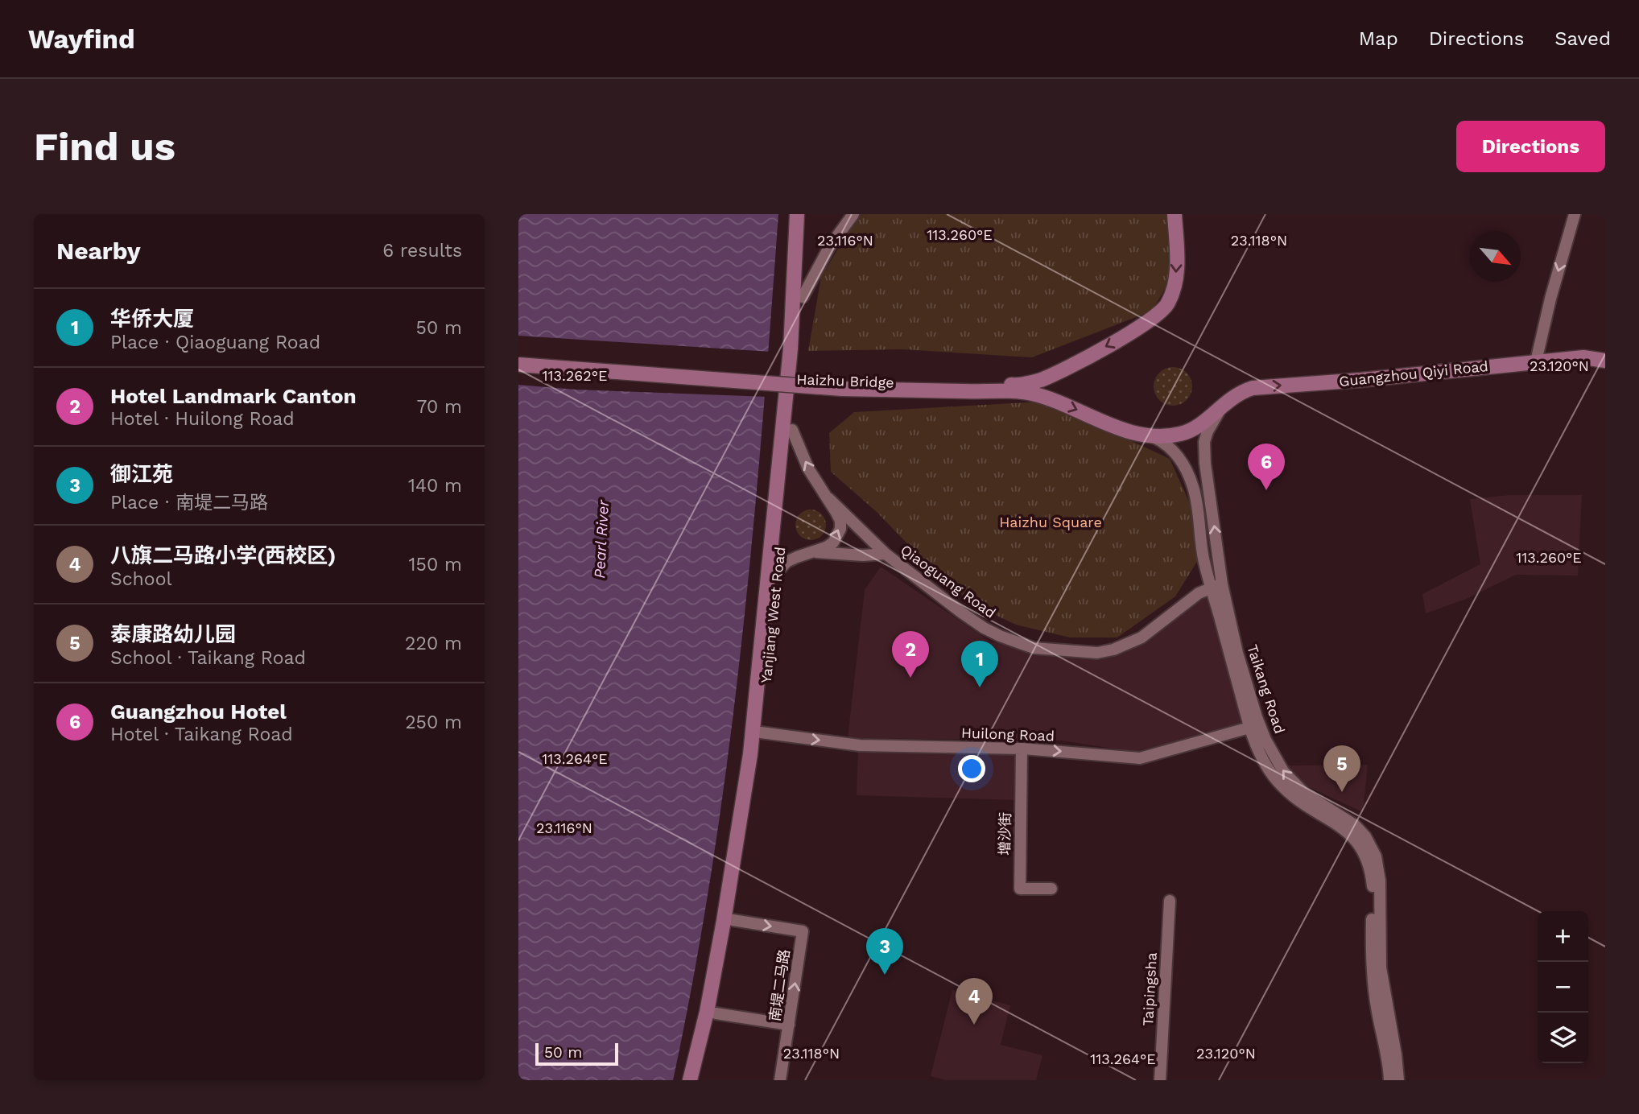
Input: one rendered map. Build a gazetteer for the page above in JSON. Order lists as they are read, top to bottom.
{
  "streets": {
    "main road": ["Guangzhou Qiyi Road", "Haizhu Bridge", "Yanjiang West Road"],
    "street": [
      "Qiaoguang Road",
      "Taikang Road",
      "Huilong Road",
      "增沙街",
      "南堤二马路",
      "Taipingsha"
    ]
  },
  "crossings": [
    ["Guangzhou Qiyi Road", "Haizhu Bridge"],
    ["Guangzhou Qiyi Road", "Taikang Road"],
    ["Haizhu Bridge", "Taikang Road"],
    ["Qiaoguang Road", "Taikang Road"],
    ["Yanjiang West Road", "Huilong Road"],
    ["Yanjiang West Road", "南堤二马路"],
    ["Taikang Road", "Huilong Road"],
    ["Huilong Road", "增沙街"]
  ],
  "one_way": ["Guangzhou Qiyi Road", "Huilong Road"],
  "water": ["Pearl River"],
  "parks": ["Haizhu Square"],
  "scale_bar": "50 m",
  "north": "bottom right",
  "page": {
    "header": "Wayfind",
    "nav": ["Map", "Directions", "Saved"],
    "buttons": "Directions",
    "title": "Find us",
    "heading": ["Nearby", "6 results"],
    "list": [
      {
        "mark": "1",
        "name": "华侨大厦",
        "note": "Place · Qiaoguang Road",
        "value": "50 m"
      },
      {
        "mark": "2",
        "name": "Hotel Landmark Canton",
        "note": "Hotel · Huilong Road",
        "value": "70 m"
      },
      {
        "mark": "3",
        "name": "御江苑",
        "note": "Place · 南堤二马路",
        "value": "140 m"
      },
      {
        "mark": "4",
        "name": "八旗二马路小学(西校区)",
        "note": "School",
        "value": "150 m"
      },
      {
        "mark": "5",
        "name": "泰康路幼儿园",
        "note": "School · Taikang Road",
        "value": "220 m"
      },
      {
        "mark": "6",
        "name": "Guangzhou Hotel",
        "note": "Hotel · Taikang Road",
        "value": "250 m"
      }
    ],
    "pins": [
      "6",
      "2",
      "1",
      "5",
      "3",
      "4"
    ],
    "map_buttons": ["+", "−"],
    "scale": "50 m"
  },
  "coordinates": [
    "113.260°E",
    "23.116°N",
    "23.118°N",
    "23.120°N",
    "113.262°E",
    "113.264°E"
  ]
}
